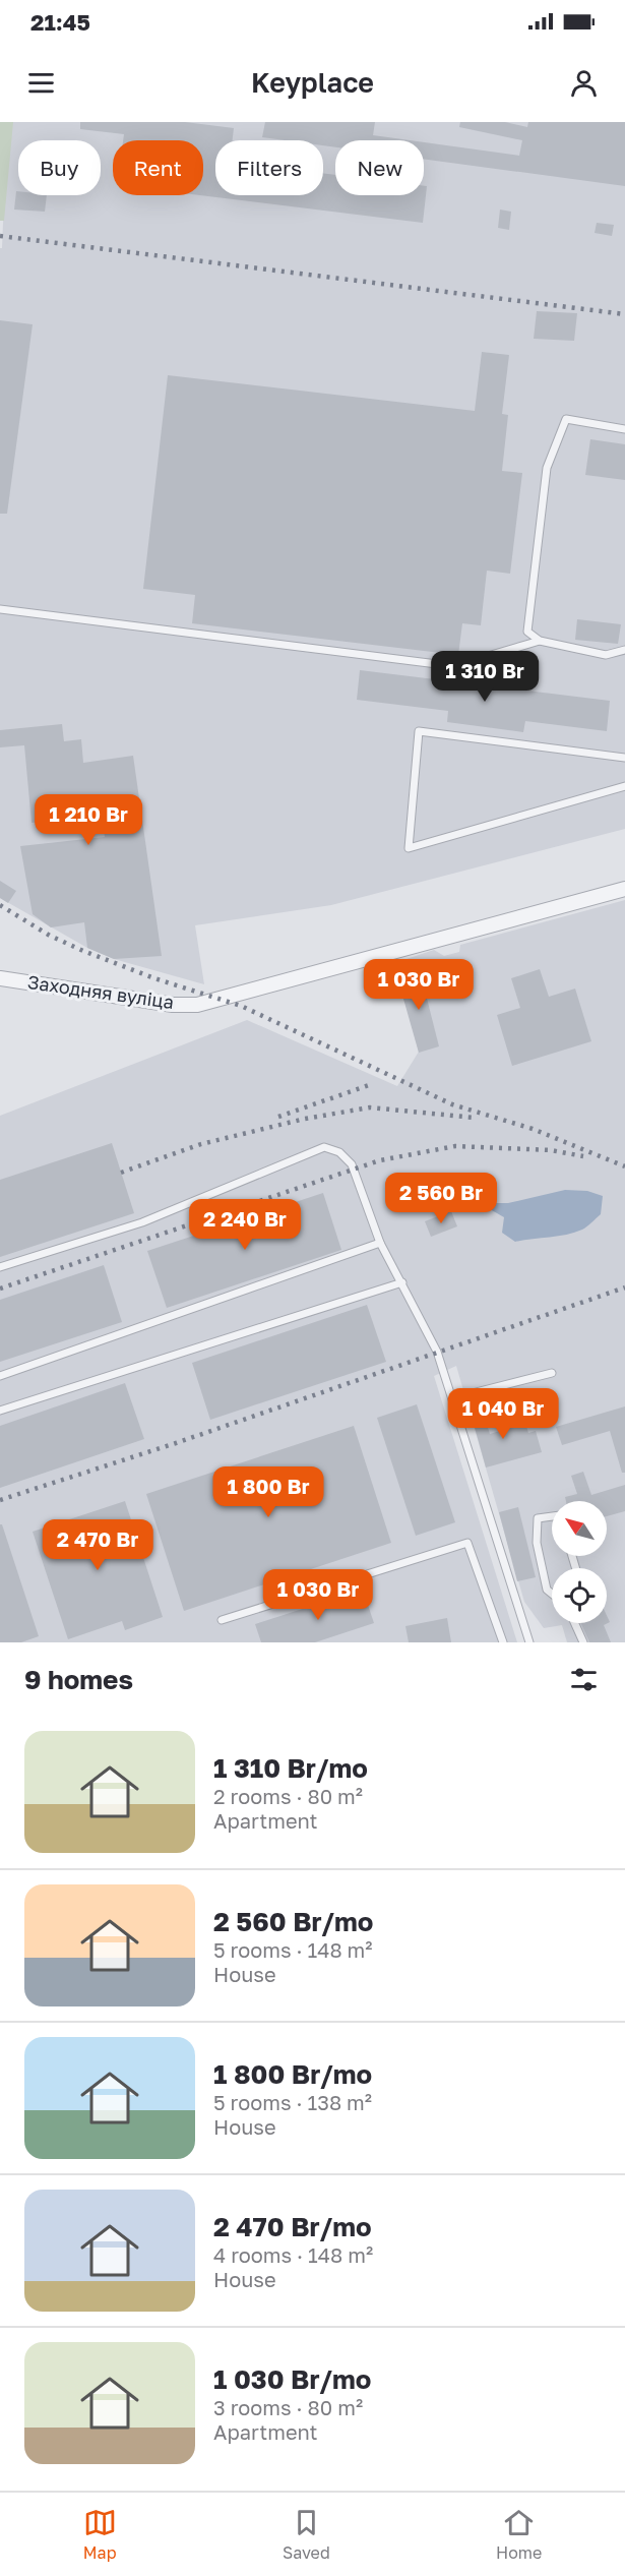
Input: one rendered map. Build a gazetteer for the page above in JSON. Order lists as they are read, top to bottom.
{
  "streets": {
    "street": ["Заходняя вуліца"]
  },
  "north": "top left",
  "page": {
    "status": "21:45",
    "header": "Keyplace",
    "chip": [
      "Buy",
      "Rent",
      "Filters",
      "New"
    ],
    "price": [
      "1 310 Br",
      "1 210 Br",
      "1 030 Br",
      "2 560 Br",
      "2 240 Br",
      "1 040 Br",
      "1 800 Br",
      "2 470 Br",
      "1 030 Br"
    ],
    "heading": "9 homes",
    "list": [
      {
        "name": "1 310 Br/mo",
        "note": "2 rooms · 80 m² · Apartment"
      },
      {
        "name": "2 560 Br/mo",
        "note": "5 rooms · 148 m² · House"
      },
      {
        "name": "1 800 Br/mo",
        "note": "5 rooms · 138 m² · House"
      },
      {
        "name": "2 470 Br/mo",
        "note": "4 rooms · 148 m² · House"
      },
      {
        "name": "1 030 Br/mo",
        "note": "3 rooms · 80 m² · Apartment"
      }
    ],
    "tabs": ["Map", "Saved", "Home"]
  }
}
